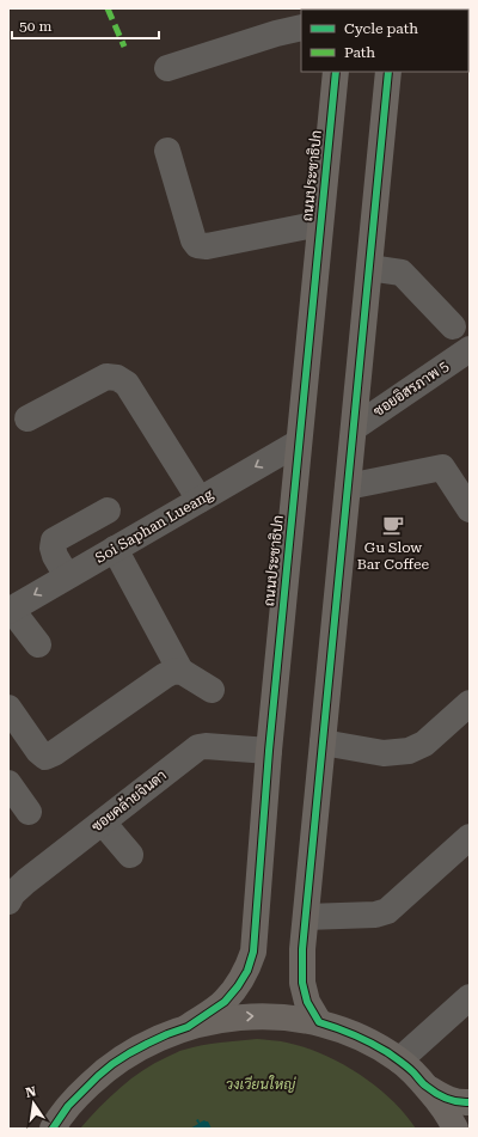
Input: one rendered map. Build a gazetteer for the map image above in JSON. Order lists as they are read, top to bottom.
{
  "streets": {
    "main road": ["ถนนประชาธิปก"],
    "street": ["ซอยอิสรภาพ 5", "Soi Saphan Lueang", "ซอยคล้ายจินดา"]
  },
  "crossings": [
    ["ถนนประชาธิปก", "Soi Saphan Lueang"],
    ["ถนนประชาธิปก", "ซอยคล้ายจินดา"]
  ],
  "one_way": ["Soi Saphan Lueang"],
  "parks": ["วงเวียนใหญ่"],
  "places": {
    "cafe": ["Gu Slow Bar Coffee"]
  },
  "legend": ["Cycle path", "Path"],
  "scale_bar": "50 m",
  "north": "top"
}
